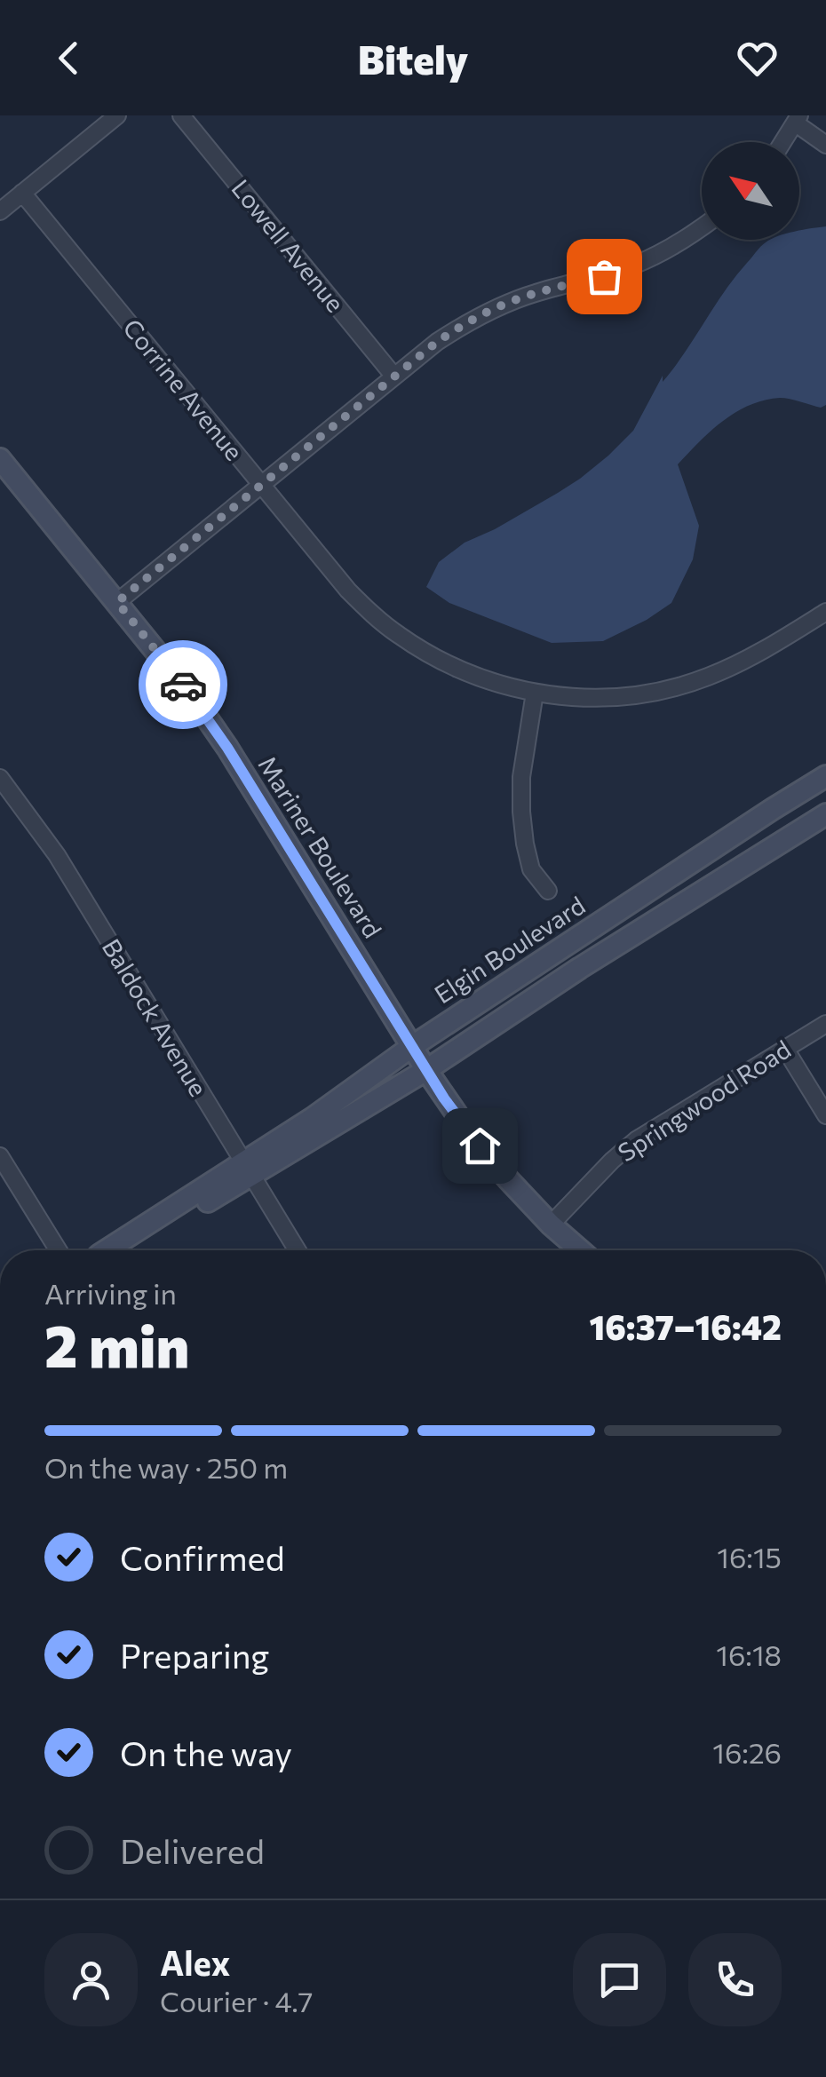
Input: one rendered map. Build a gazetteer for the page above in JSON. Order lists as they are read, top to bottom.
{
  "streets": {
    "main road": ["Mariner Boulevard", "Elgin Boulevard"],
    "street": [
      "Lowell Avenue",
      "Corrine Avenue",
      "Baldock Avenue",
      "Springwood Road"
    ]
  },
  "crossings": [
    ["Mariner Boulevard", "Elgin Boulevard"],
    ["Mariner Boulevard", "Springwood Road"],
    ["Elgin Boulevard", "Baldock Avenue"]
  ],
  "north": "top left",
  "page": {
    "header": "Bitely",
    "heading": ["2 min", "Arriving in", "16:37–16:42"],
    "panel": ["Alex", "Courier · 4.7"],
    "bar": "On the way · 250 m",
    "list": [
      ["Confirmed", "16:15"],
      ["Preparing", "16:18"],
      ["On the way", "16:26"],
      "Delivered"
    ]
  }
}
